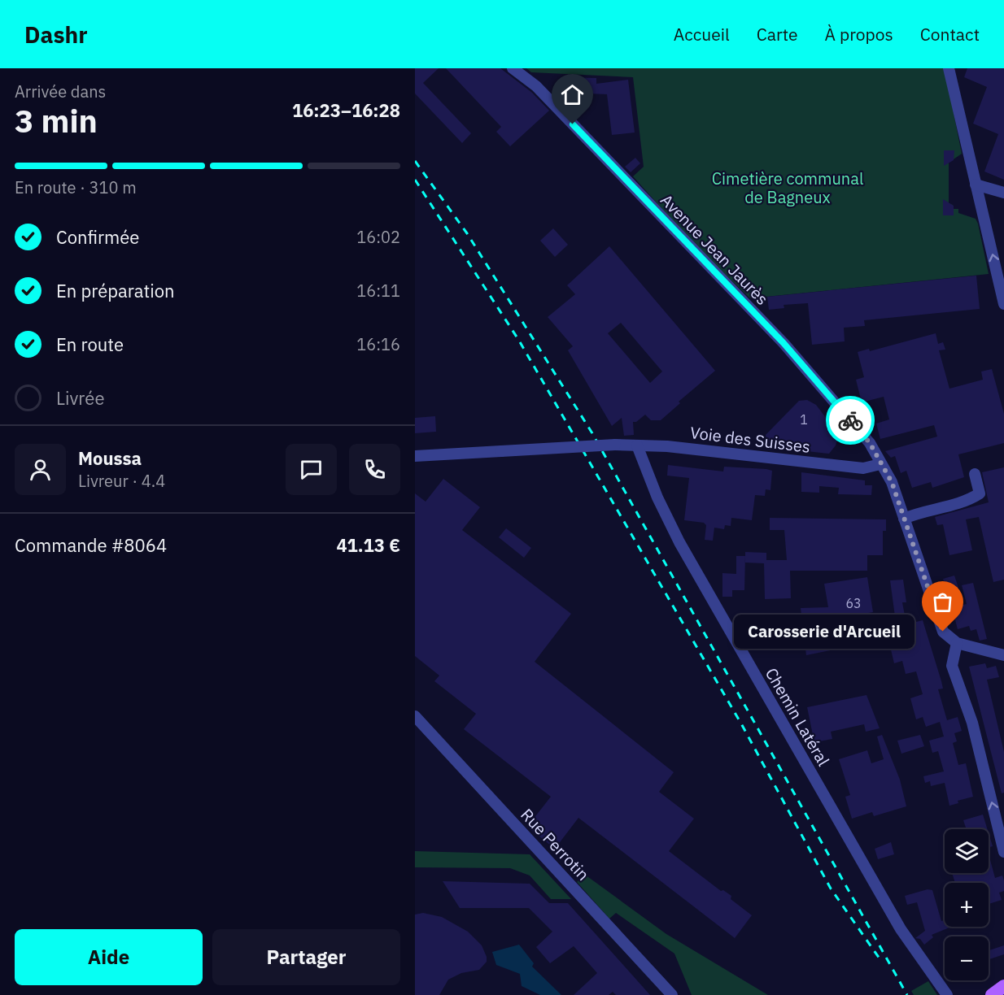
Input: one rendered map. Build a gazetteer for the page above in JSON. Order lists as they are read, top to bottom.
{
  "streets": {
    "street": [
      "Avenue Jean Jaurès",
      "Voie des Suisses",
      "Chemin Latéral",
      "Rue Perrotin"
    ]
  },
  "crossings": [
    ["Avenue Jean Jaurès", "Voie des Suisses"],
    ["Voie des Suisses", "Chemin Latéral"]
  ],
  "parks": ["Cimetière communal de Bagneux"],
  "places": ["Carosserie d'Arcueil"],
  "house_numbers": ["1", "63"],
  "page": {
    "header": "Dashr",
    "nav": [
      "Accueil",
      "Carte",
      "À propos",
      "Contact"
    ],
    "heading": ["3 min", "Arrivée dans", "16:23–16:28"],
    "panel": [
      "Moussa",
      "Livreur · 4.4",
      "Commande #8064",
      "41.13 €"
    ],
    "bar": "En route · 310 m",
    "list": [
      ["Confirmée", "16:02"],
      ["En préparation", "16:11"],
      ["En route", "16:16"],
      "Livrée"
    ],
    "bubble": "Carosserie d'Arcueil",
    "map_buttons": ["+", "−"],
    "buttons": ["Aide", "Partager"]
  }
}
